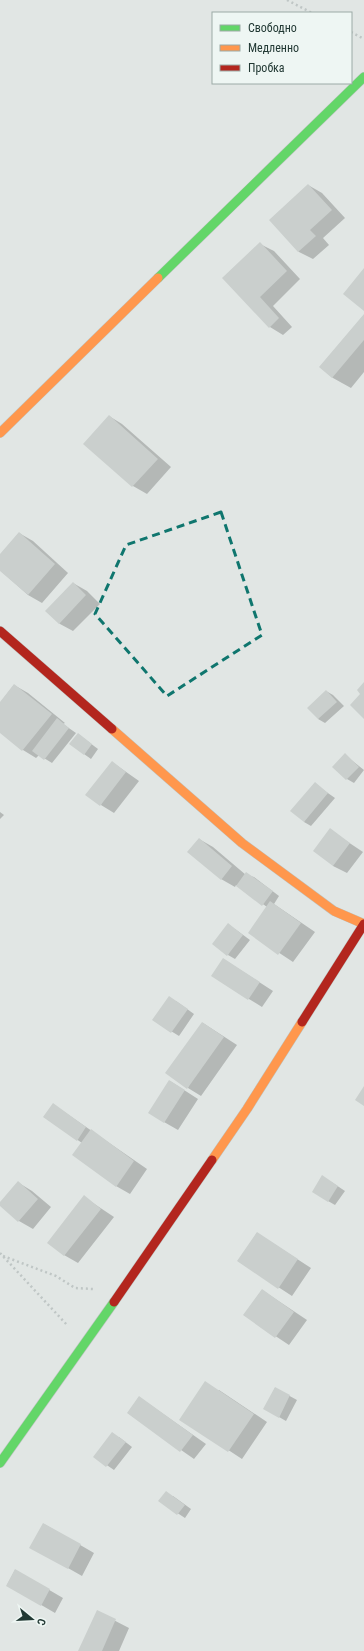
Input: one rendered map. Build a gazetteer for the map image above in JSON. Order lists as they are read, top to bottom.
{
  "legend": ["Свободно", "Медленно", "Пробка"],
  "north": "right"
}
